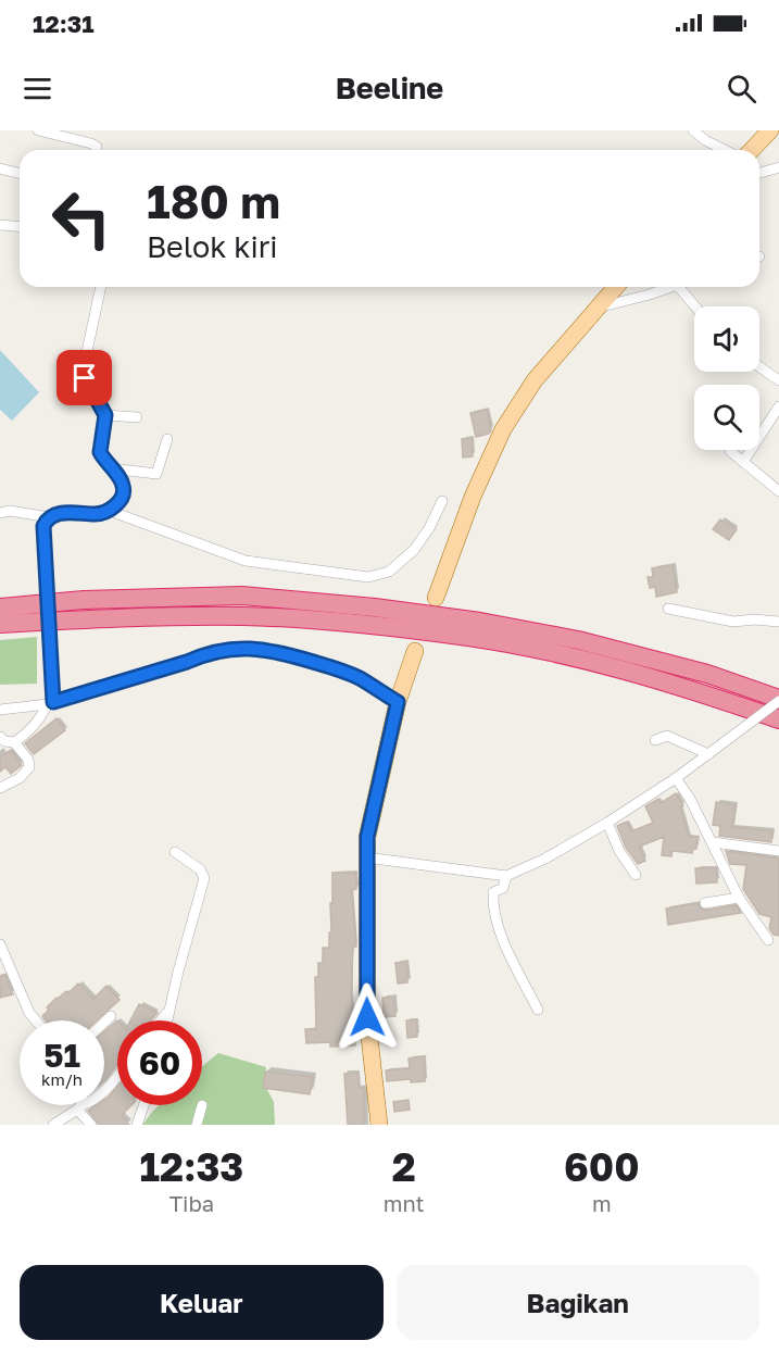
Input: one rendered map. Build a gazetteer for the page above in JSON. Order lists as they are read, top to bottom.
{
  "page": {
    "status": "12:31",
    "header": "Beeline",
    "turn": ["180 m", "Belok kiri"],
    "speed": "51 km/h",
    "limit": "60",
    "eta": [
      "12:33",
      "Tiba",
      "2",
      "mnt",
      "600",
      "m"
    ],
    "buttons": ["Keluar", "Bagikan"]
  }
}
